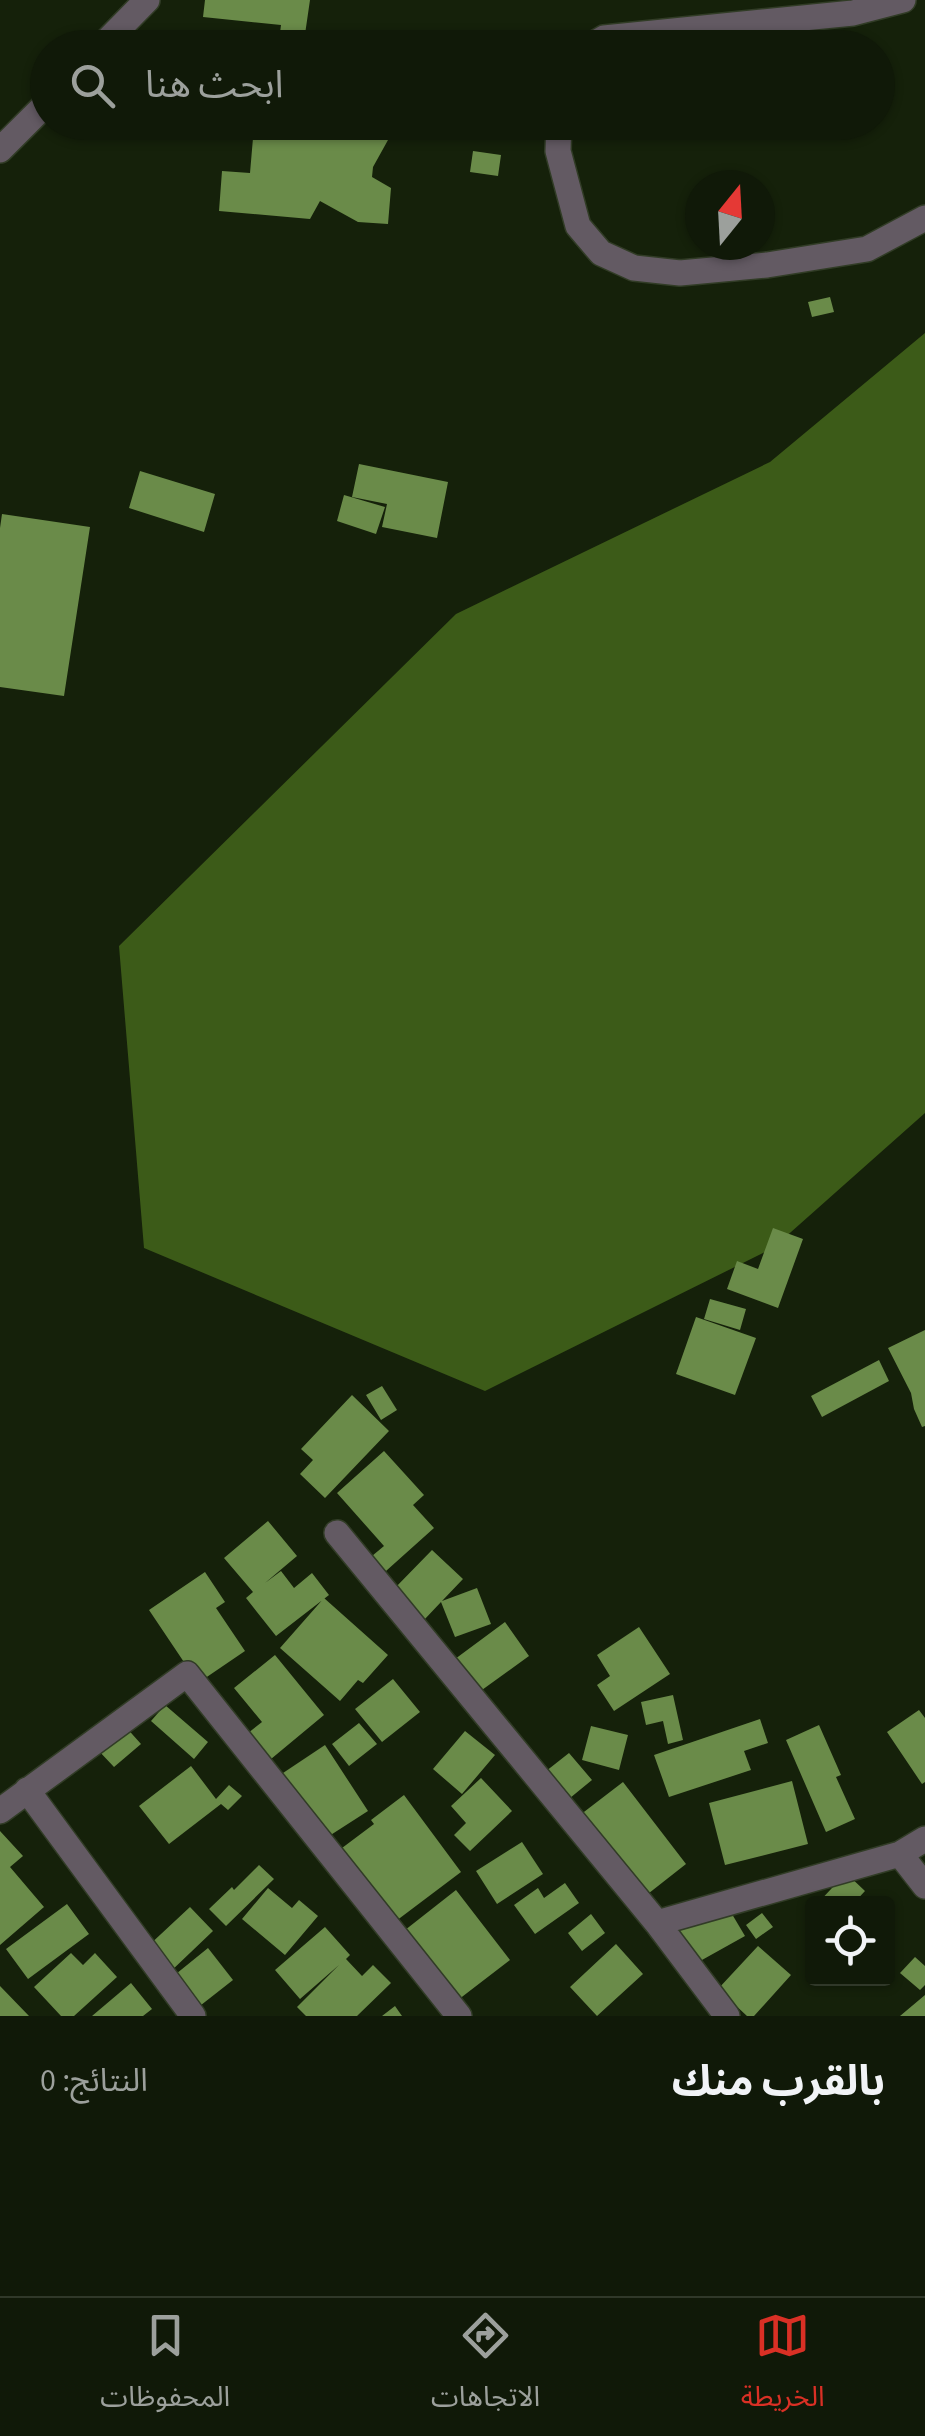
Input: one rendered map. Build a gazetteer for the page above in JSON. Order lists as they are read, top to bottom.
{
  "north": "top",
  "page": {
    "search": "ابحث هنا",
    "heading": ["بالقرب منك", "النتائج: 0"],
    "nav": ["الخريطة", "الاتجاهات", "المحفوظات"]
  }
}
